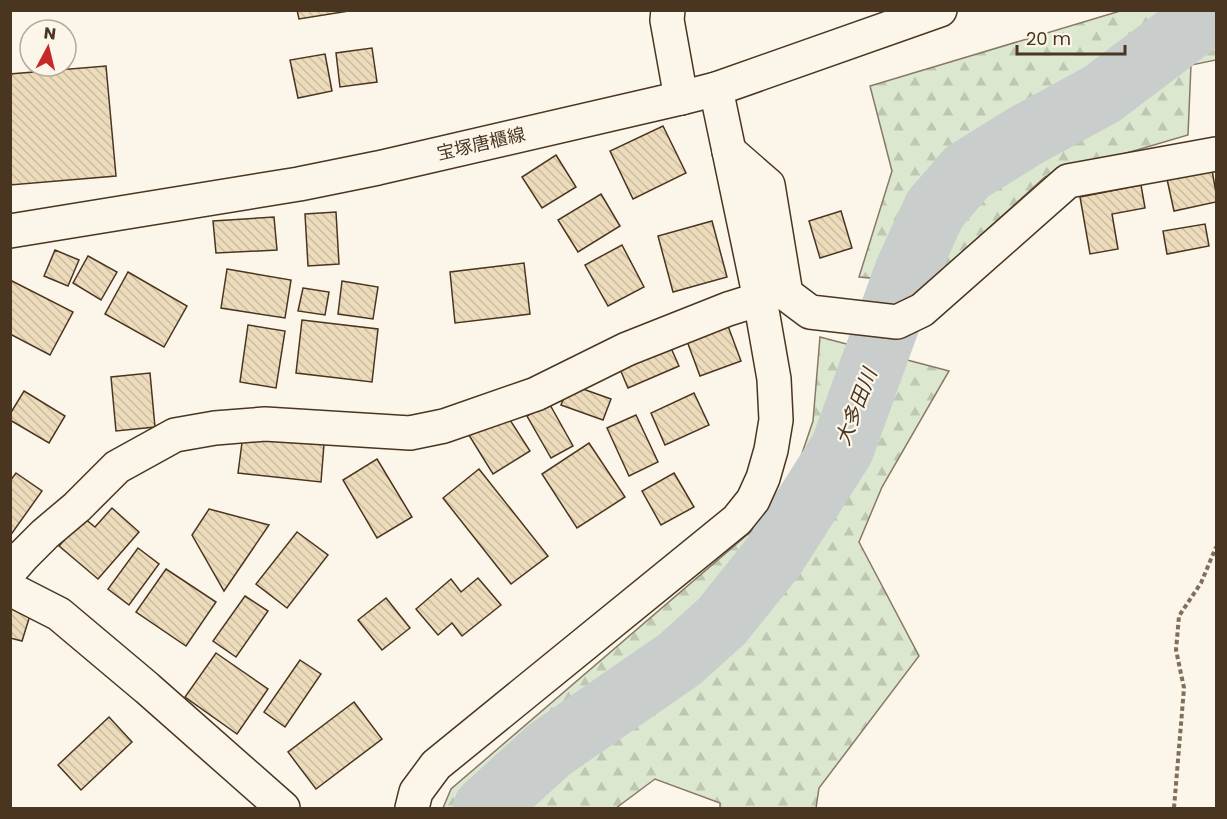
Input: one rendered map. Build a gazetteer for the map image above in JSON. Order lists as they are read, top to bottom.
{
  "streets": {
    "street": ["宝塚唐櫃線"]
  },
  "water": ["大多田川"],
  "scale_bar": "20 m",
  "north": "top"
}
